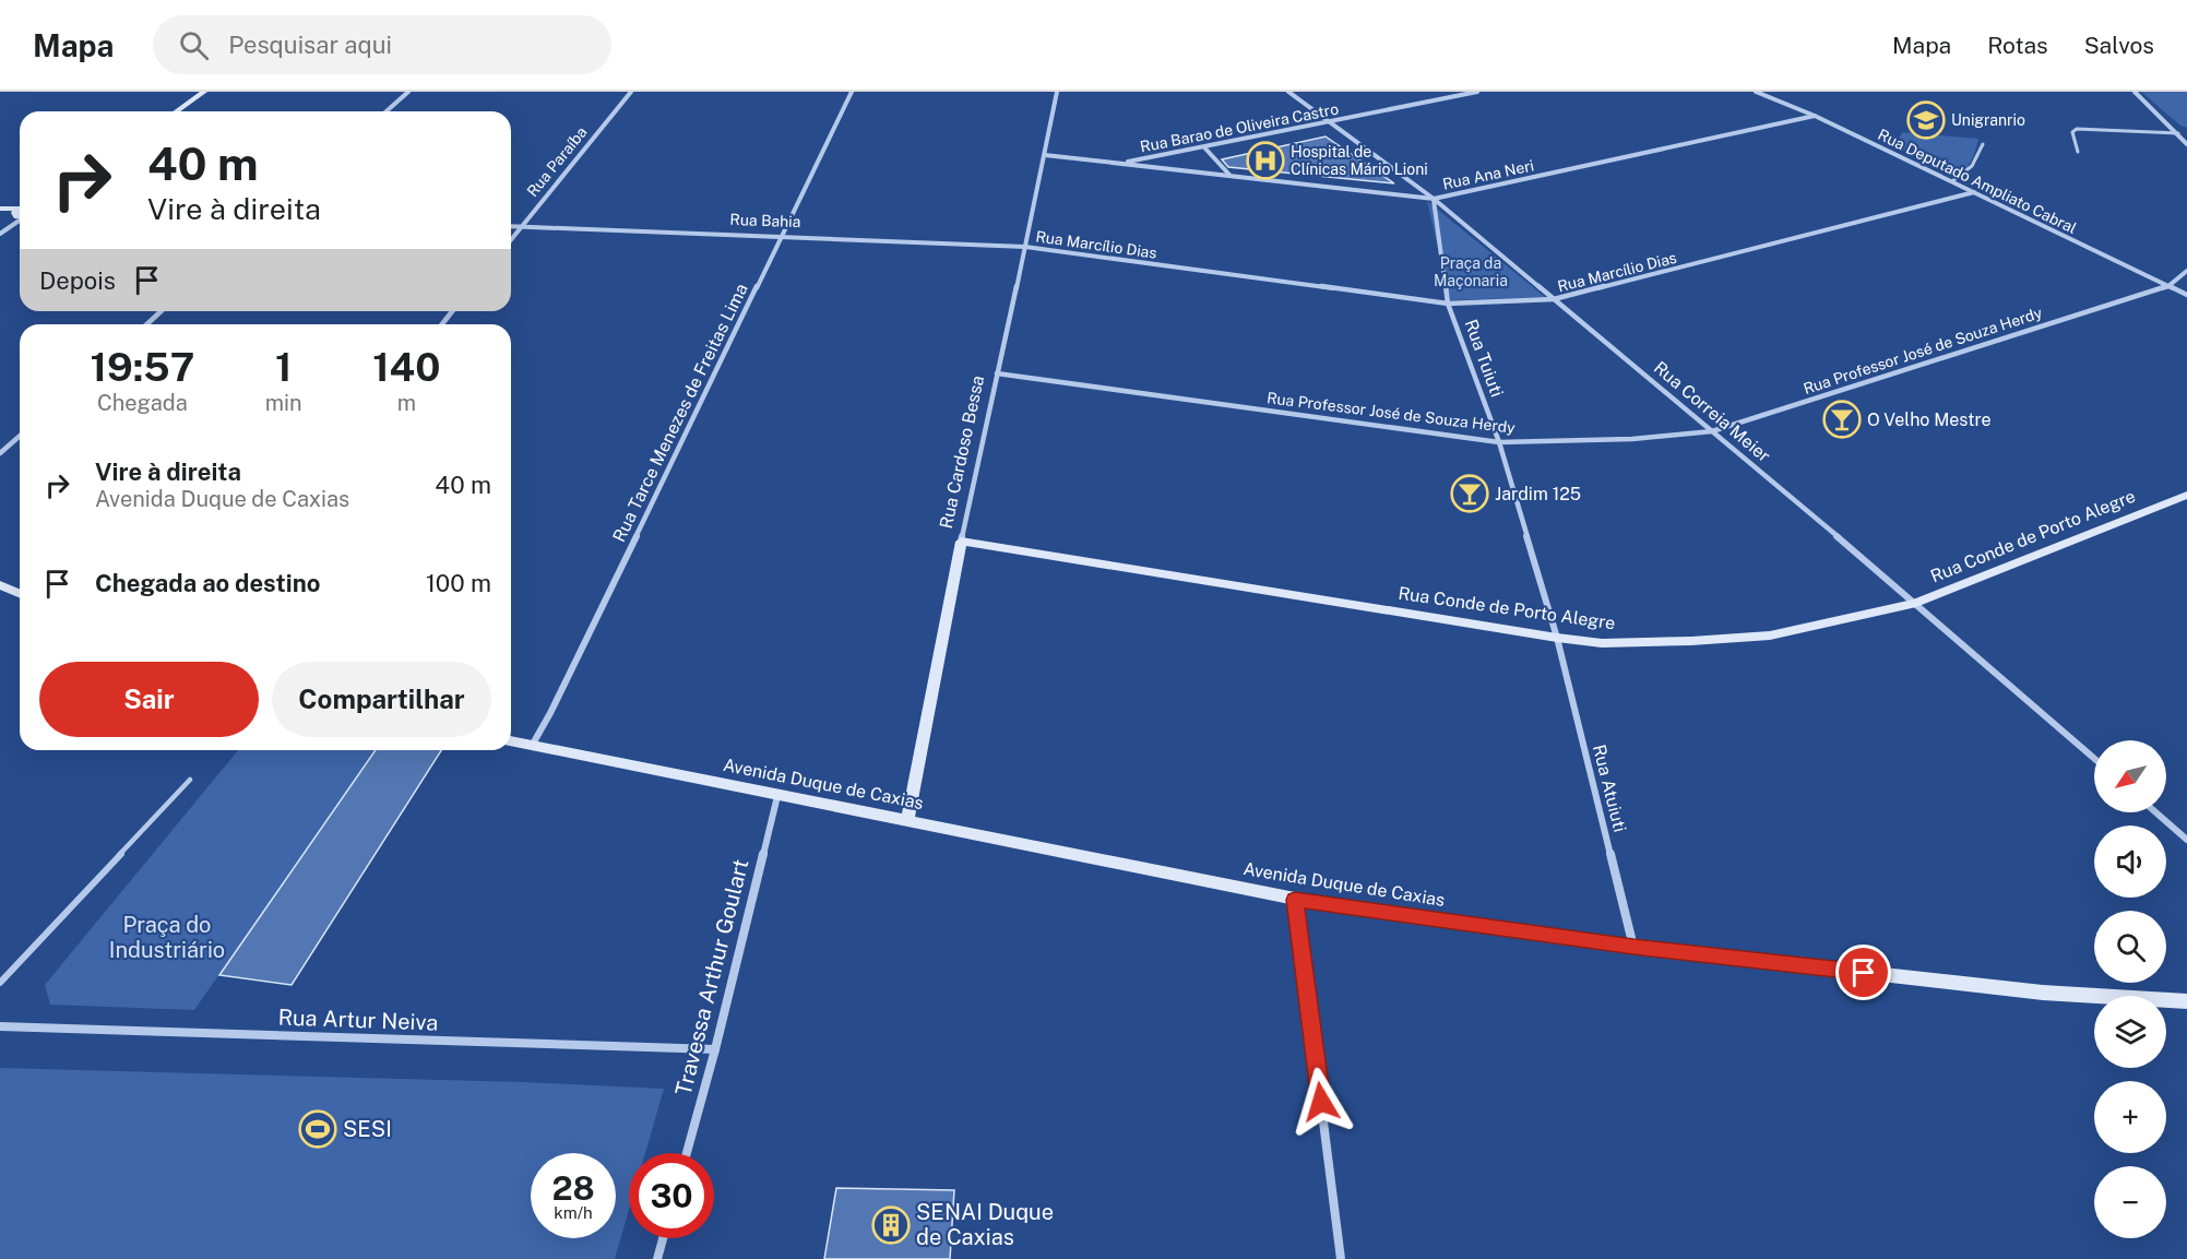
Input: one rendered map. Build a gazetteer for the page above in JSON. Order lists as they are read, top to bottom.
{
  "streets": {
    "main road": ["Rua Cardoso Bessa", "Rua Conde de Porto Alegre", "Avenida Duque de Caxias"],
    "street": [
      "Rua Barao de Oliveira Castro",
      "Rua Paraíba",
      "Rua Ana Neri",
      "Rua Deputado Ampliato Cabral",
      "Rua Bahia",
      "Rua Marcílio Dias",
      "Rua Professor José de Souza Herdy",
      "Rua Tuiuti",
      "Rua Correia Meier",
      "Rua Tarce Menezes de Freitas Lima",
      "Rua Atuiuti",
      "Travessa Arthur Goulart",
      "Rua Artur Neiva"
    ]
  },
  "crossings": [
    ["Rua Barao de Oliveira Castro", "Rua Ana Neri"],
    ["Rua Barao de Oliveira Castro", "Rua Correia Meier"],
    ["Rua Paraíba", "Rua Bahia"],
    ["Rua Ana Neri", "Rua Deputado Ampliato Cabral"],
    ["Rua Ana Neri", "Rua Tuiuti"],
    ["Rua Ana Neri", "Rua Correia Meier"],
    ["Rua Ana Neri", "Rua Cardoso Bessa"],
    ["Rua Deputado Ampliato Cabral", "Rua Marcílio Dias"],
    ["Rua Deputado Ampliato Cabral", "Rua Professor José de Souza Herdy"],
    ["Rua Bahia", "Rua Marcílio Dias"],
    ["Rua Bahia", "Rua Tarce Menezes de Freitas Lima"],
    ["Rua Bahia", "Rua Cardoso Bessa"],
    ["Rua Marcílio Dias", "Rua Tuiuti"],
    ["Rua Marcílio Dias", "Rua Correia Meier"],
    ["Rua Marcílio Dias", "Rua Cardoso Bessa"],
    ["Rua Professor José de Souza Herdy", "Rua Tuiuti"],
    ["Rua Professor José de Souza Herdy", "Rua Correia Meier"],
    ["Rua Professor José de Souza Herdy", "Rua Cardoso Bessa"],
    ["Rua Tuiuti", "Rua Correia Meier"],
    ["Rua Tuiuti", "Rua Conde de Porto Alegre"],
    ["Rua Tuiuti", "Rua Atuiuti"],
    ["Rua Correia Meier", "Rua Conde de Porto Alegre"],
    ["Rua Tarce Menezes de Freitas Lima", "Avenida Duque de Caxias"],
    ["Rua Cardoso Bessa", "Rua Conde de Porto Alegre"],
    ["Rua Cardoso Bessa", "Avenida Duque de Caxias"],
    ["Rua Conde de Porto Alegre", "Rua Atuiuti"],
    ["Avenida Duque de Caxias", "Rua Atuiuti"],
    ["Avenida Duque de Caxias", "Travessa Arthur Goulart"],
    ["Travessa Arthur Goulart", "Rua Artur Neiva"]
  ],
  "parks": ["Praça da Maçonaria", "Praça do Industriário"],
  "places": {
    "school or university": ["Unigranrio"],
    "hospital": ["Hospital de Clínicas Mário Lioni"],
    "bar": ["O Velho Mestre", "Jardim 125"],
    "sports": ["SESI"],
    "building": ["SENAI Duque de Caxias"]
  },
  "north": "bottom left",
  "page": {
    "header": "Mapa",
    "search": "Pesquisar aqui",
    "nav": ["Mapa", "Rotas", "Salvos"],
    "turn": ["40 m", "Vire à direita"],
    "then": "Depois",
    "eta": [
      "19:57",
      "Chegada",
      "1",
      "min",
      "140",
      "m"
    ],
    "list": [
      {
        "name": "Vire à direita",
        "note": "Avenida Duque de Caxias",
        "value": "40 m"
      },
      {
        "name": "Chegada ao destino",
        "value": "100 m"
      }
    ],
    "buttons": ["Sair", "Compartilhar"],
    "map_buttons": ["+", "−"],
    "speed": "28 km/h",
    "limit": "30"
  }
}
